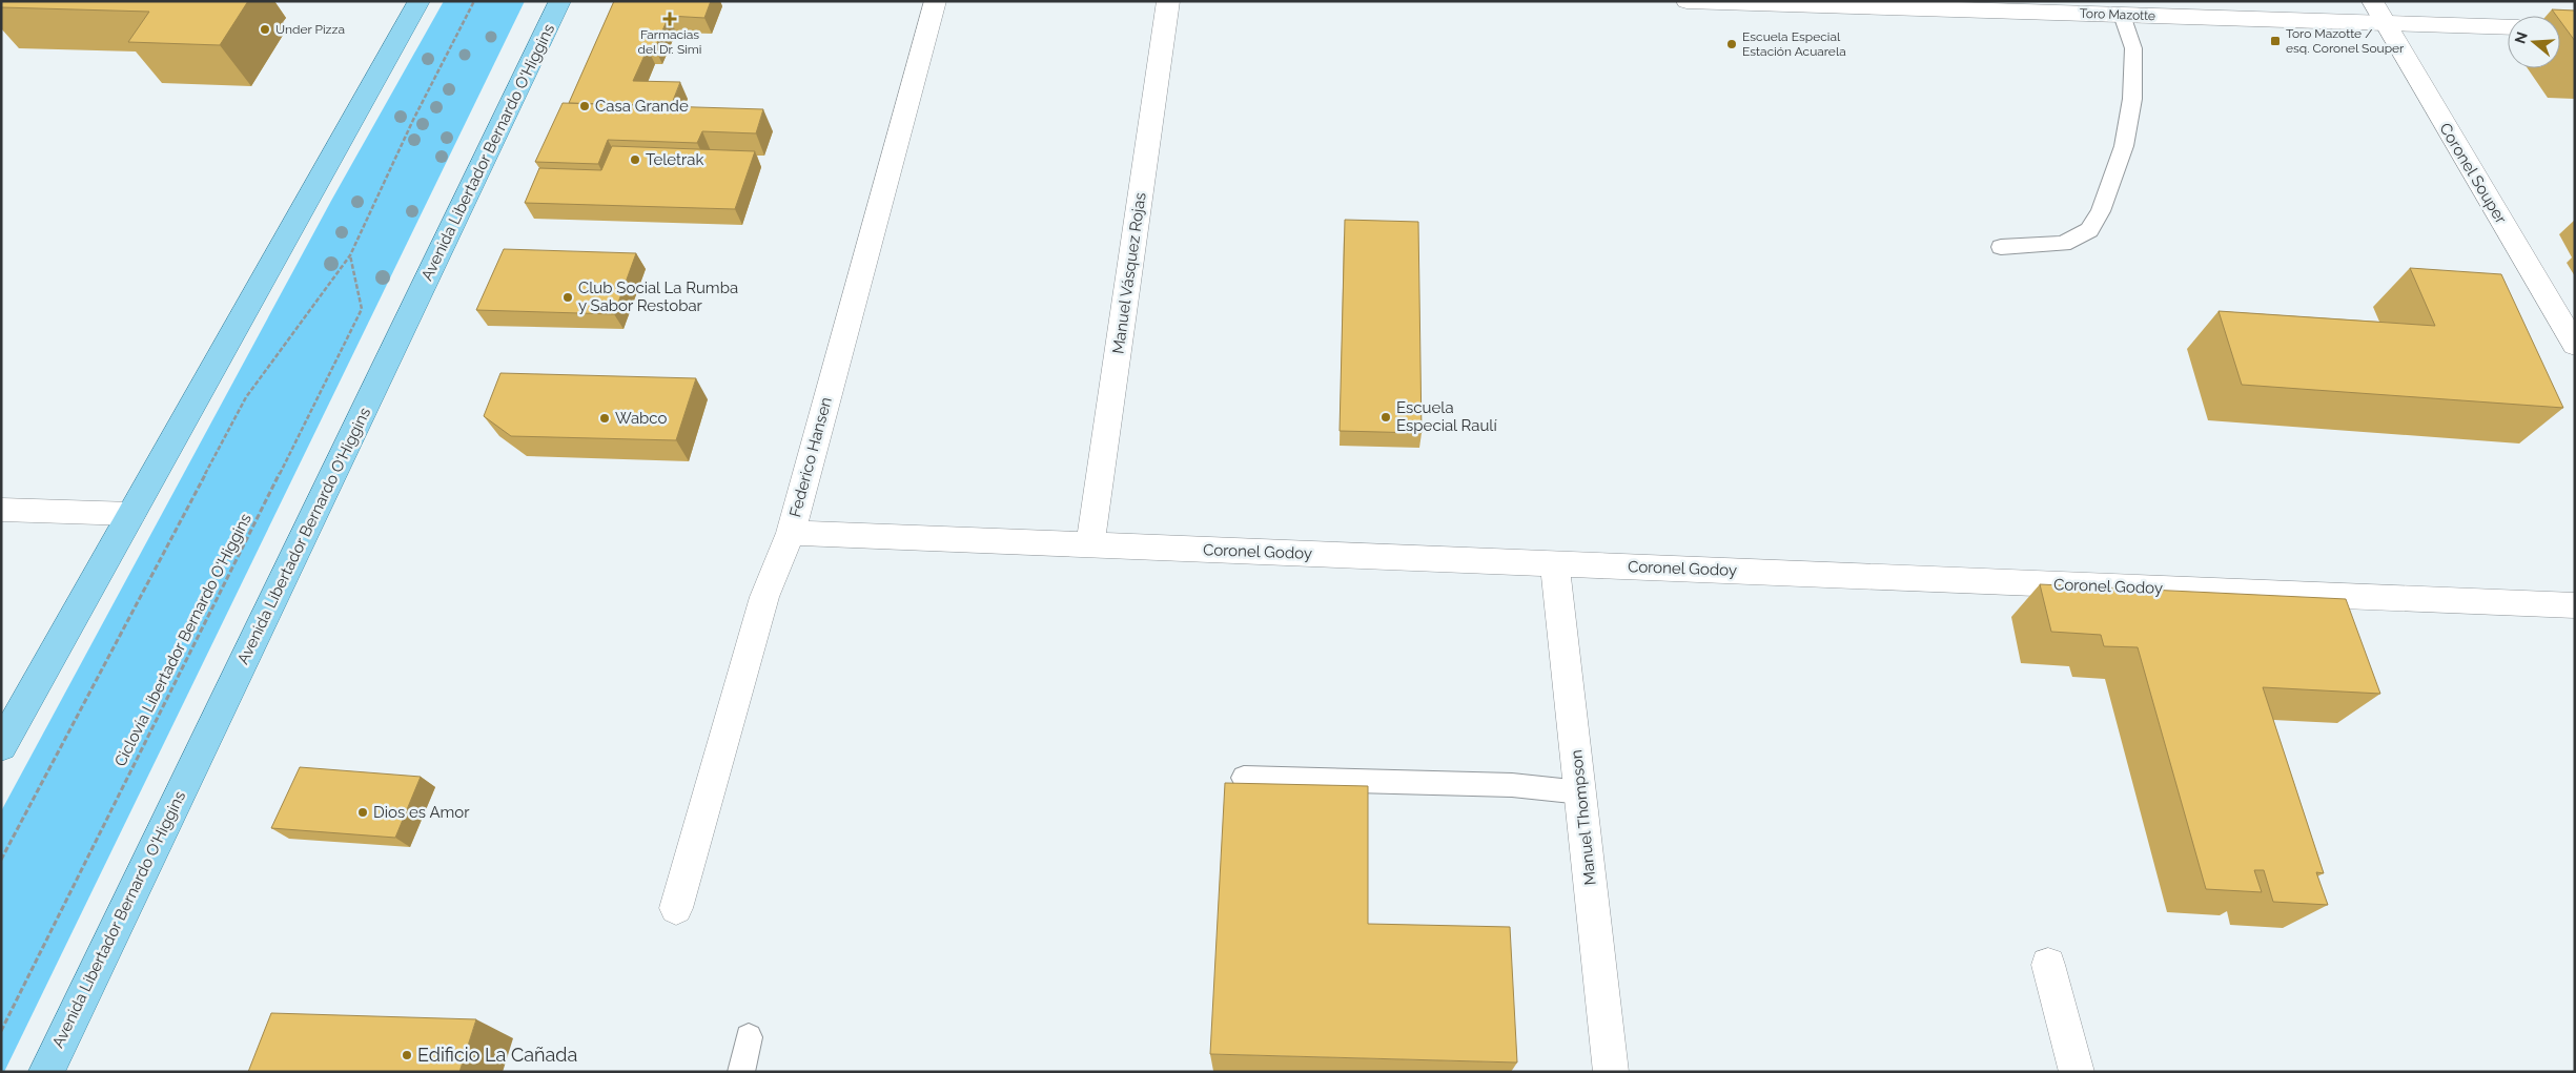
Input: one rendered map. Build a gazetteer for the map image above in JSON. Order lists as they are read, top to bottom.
{
  "streets": {
    "main road": ["Avenida Libertador Bernardo O'Higgins"],
    "street": [
      "Toro Mazotte",
      "Coronel Souper",
      "Manuel Vásquez Rojas",
      "Federico Hansen",
      "Coronel Godoy",
      "Manuel Thompson"
    ],
    "path": ["Ciclovía Libertador Bernardo O'Higgins"]
  },
  "crossings": [
    ["Toro Mazotte", "Coronel Souper"],
    ["Manuel Vásquez Rojas", "Coronel Godoy"],
    ["Federico Hansen", "Coronel Godoy"],
    ["Coronel Godoy", "Manuel Thompson"]
  ],
  "places": {
    "health": ["Farmacias del Dr. Simi"],
    "other": [
      "Under Pizza",
      "Escuela Especial Estación Acuarela",
      "Casa Grande",
      "Teletrak",
      "Club Social La Rumba y Sabor Restobar",
      "Escuela Especial Raulí",
      "Wabco",
      "Dios es Amor",
      "Edificio La Cañada"
    ],
    "transit": ["Toro Mazotte / esq. Coronel Souper"]
  },
  "north": "left"
}
